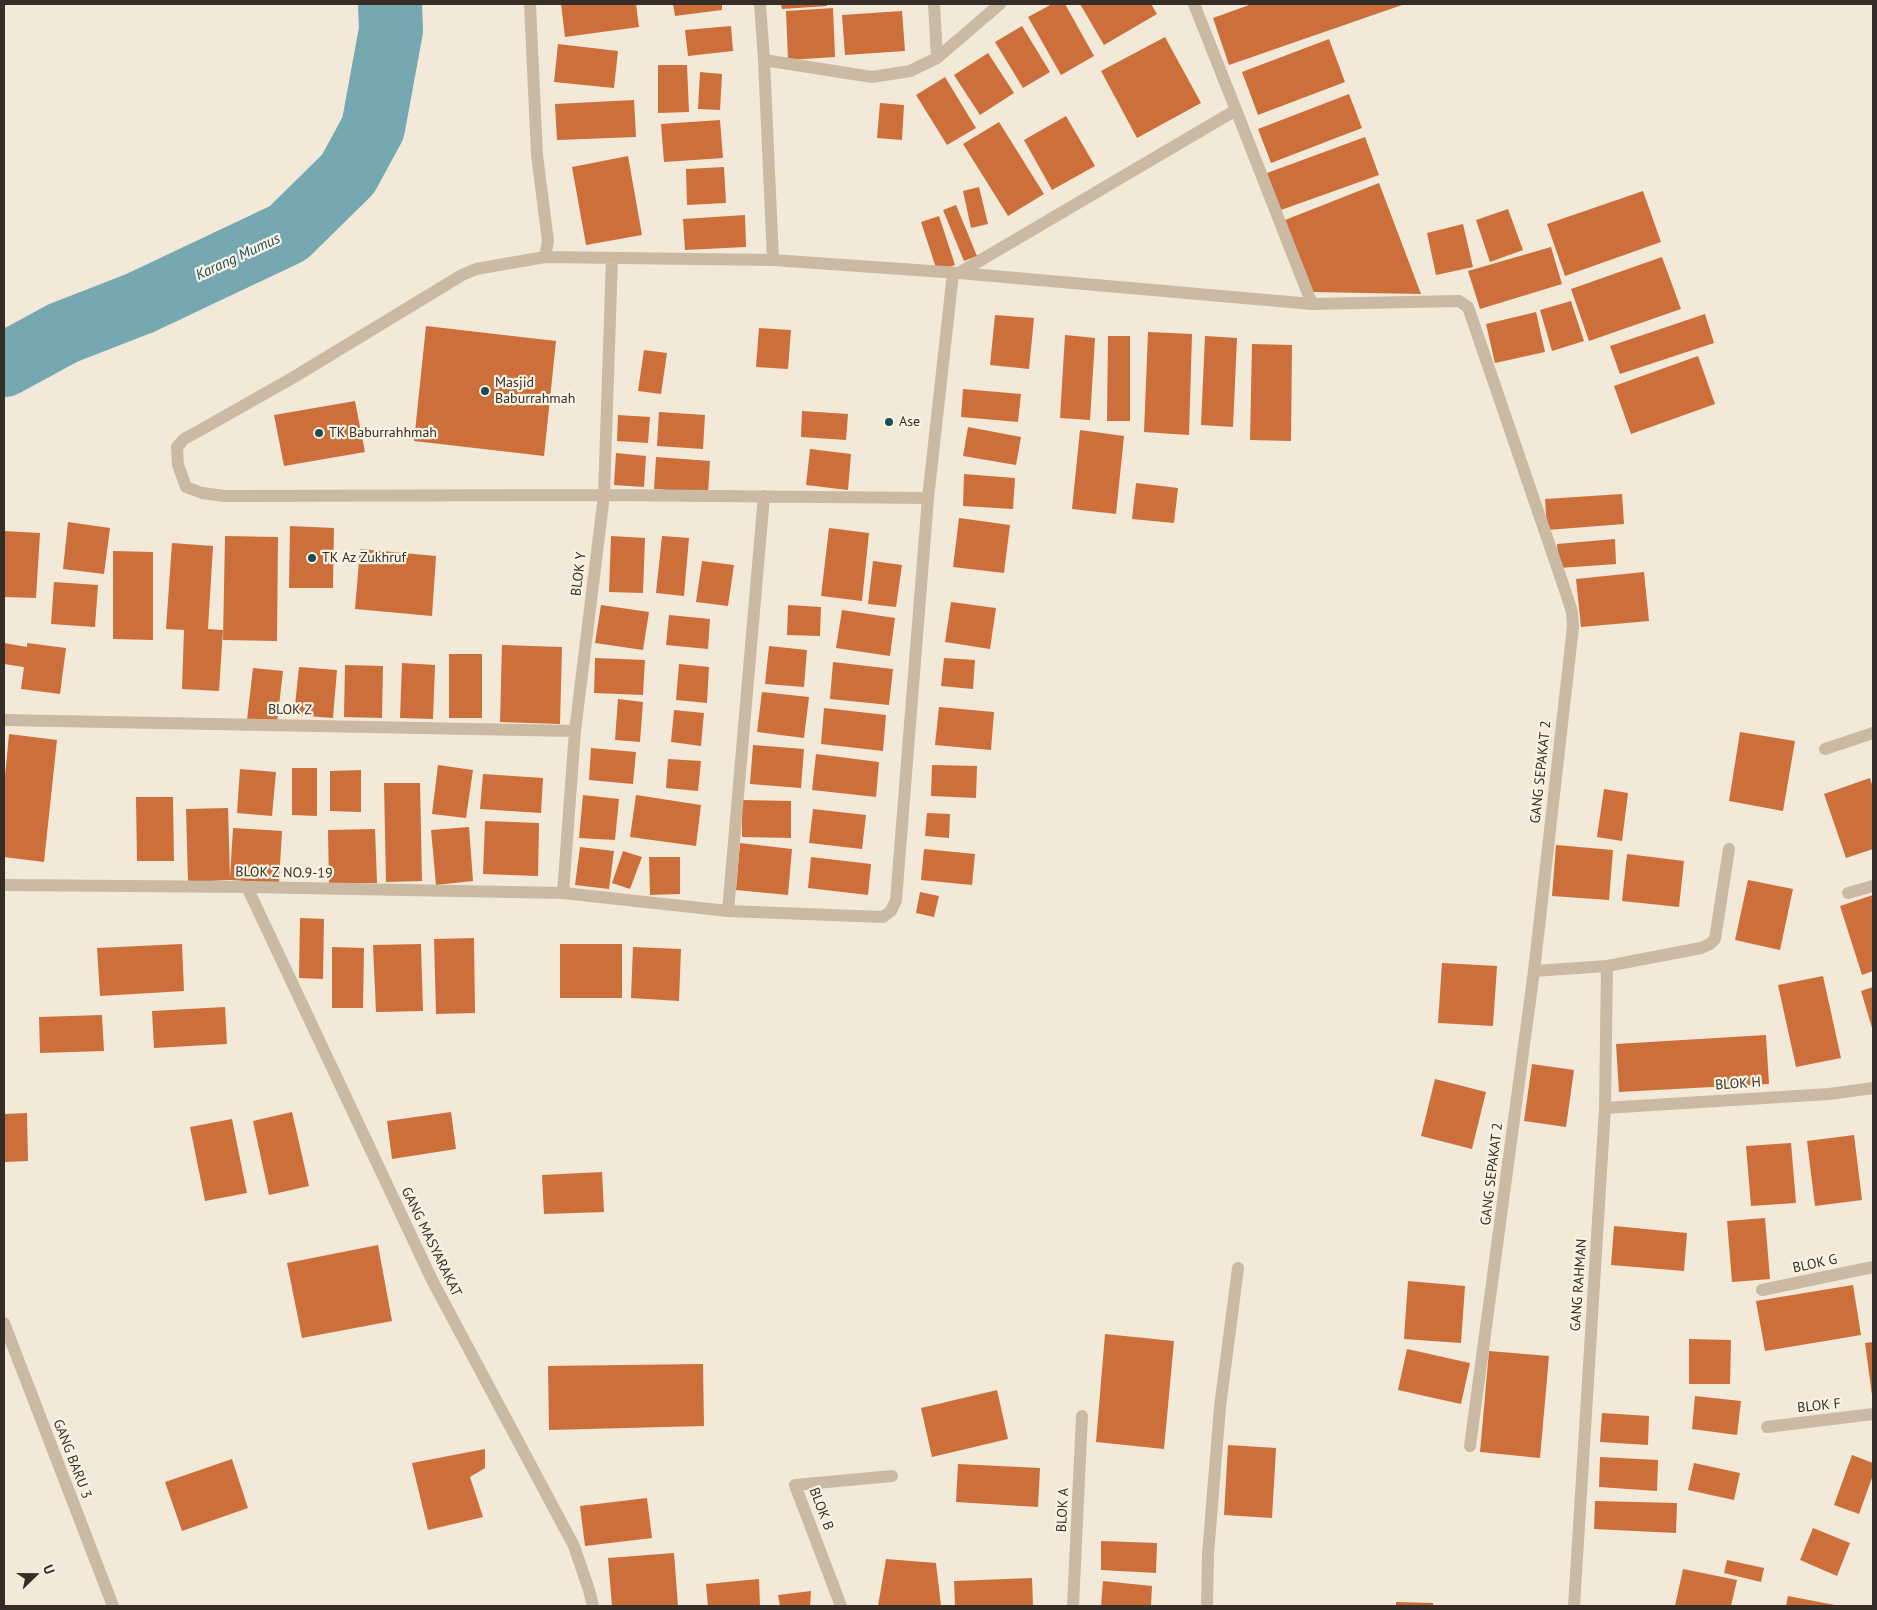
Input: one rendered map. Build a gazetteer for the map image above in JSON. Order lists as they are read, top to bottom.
{
  "streets": {
    "street": [
      "BLOK Y",
      "BLOK Z",
      "GANG SEPAKAT 2",
      "BLOK Z NO.9-19",
      "BLOK H",
      "GANG MASYARAKAT",
      "BLOK G",
      "GANG RAHMAN",
      "BLOK F",
      "GANG BARU 3",
      "BLOK B",
      "BLOK A"
    ]
  },
  "crossings": [
    ["BLOK Y", "BLOK Z"],
    ["BLOK Y", "BLOK Z NO.9-19"],
    ["BLOK Z NO.9-19", "GANG MASYARAKAT"],
    ["BLOK H", "GANG RAHMAN"]
  ],
  "water": ["Karang Mumus"],
  "places": [
    "Masjid Baburrahmah",
    "Ase",
    "TK Baburrahhmah",
    "TK Az Zukhruf"
  ],
  "north": "right"
}
